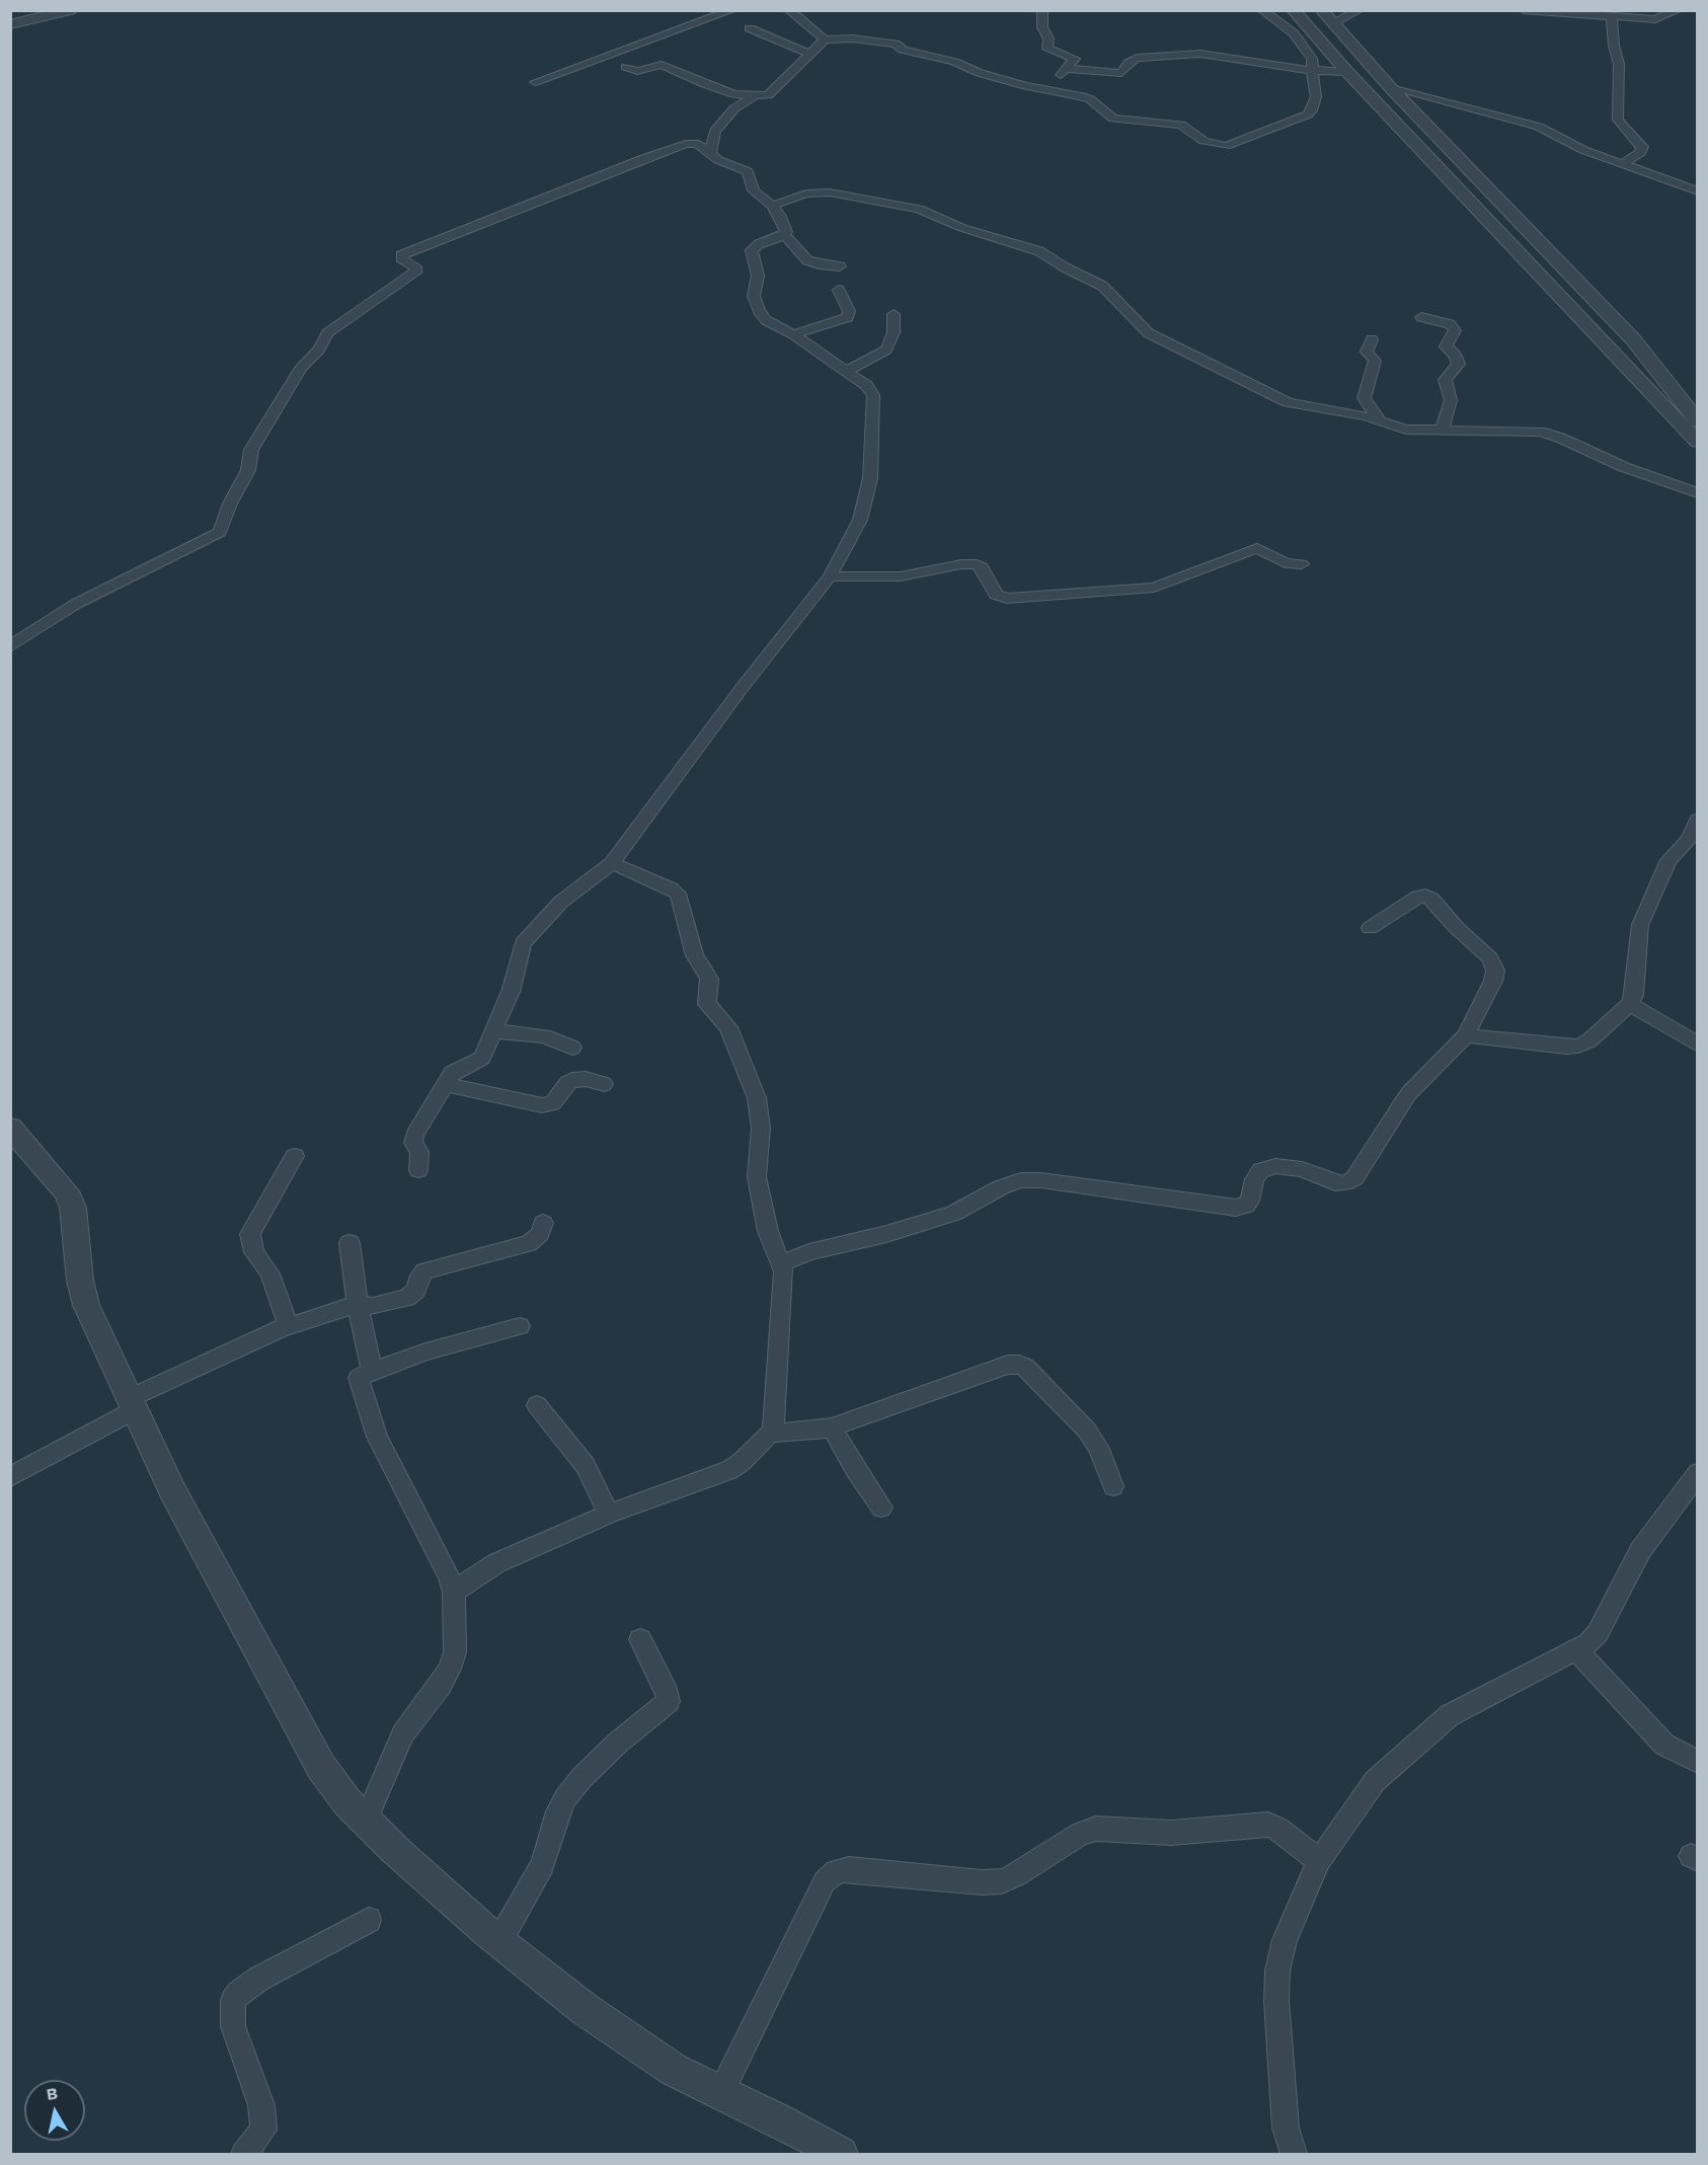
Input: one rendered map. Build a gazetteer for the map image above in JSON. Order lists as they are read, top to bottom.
{
  "north": "top"
}
